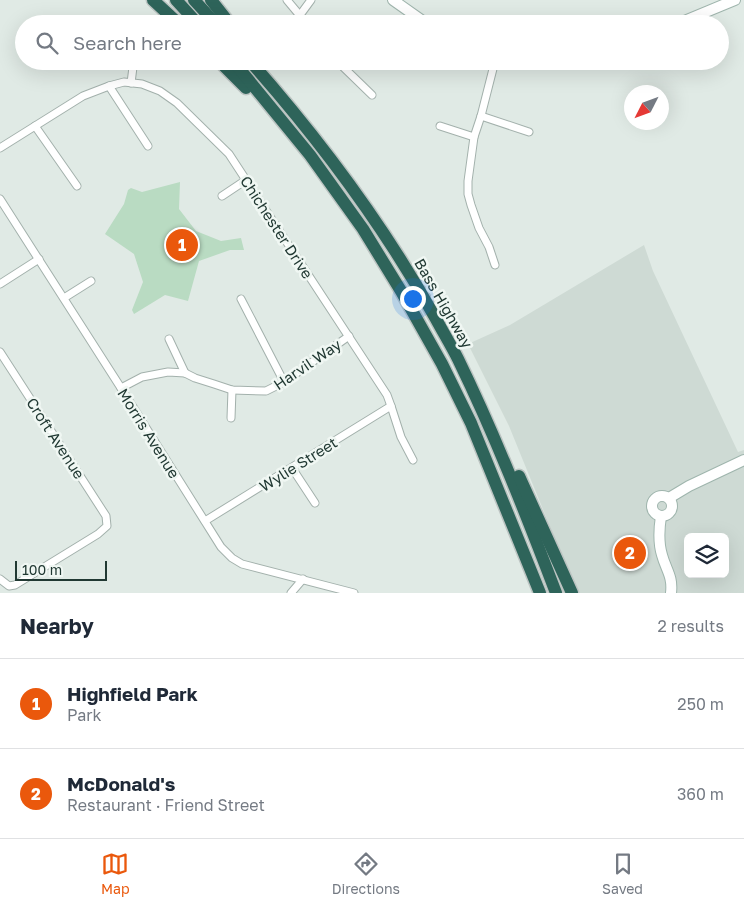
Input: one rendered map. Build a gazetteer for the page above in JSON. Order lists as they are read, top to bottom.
{
  "streets": {
    "highway": ["Bass Highway"],
    "street": [
      "Chichester Drive",
      "Harvil Way",
      "Morris Avenue",
      "Croft Avenue",
      "Wylie Street"
    ]
  },
  "crossings": [
    ["Chichester Drive", "Harvil Way"],
    ["Chichester Drive", "Wylie Street"],
    ["Harvil Way", "Morris Avenue"],
    ["Morris Avenue", "Wylie Street"]
  ],
  "scale_bar": "100 m",
  "north": "bottom left",
  "page": {
    "search": "Search here",
    "pins": ["1", "2"],
    "scale": "100 m",
    "heading": ["Nearby", "2 results"],
    "list": [
      {
        "mark": "1",
        "name": "Highfield Park",
        "note": "Park",
        "value": "250 m"
      },
      {
        "mark": "2",
        "name": "McDonald's",
        "note": "Restaurant · Friend Street",
        "value": "360 m"
      }
    ],
    "nav": ["Map", "Directions", "Saved"]
  }
}
